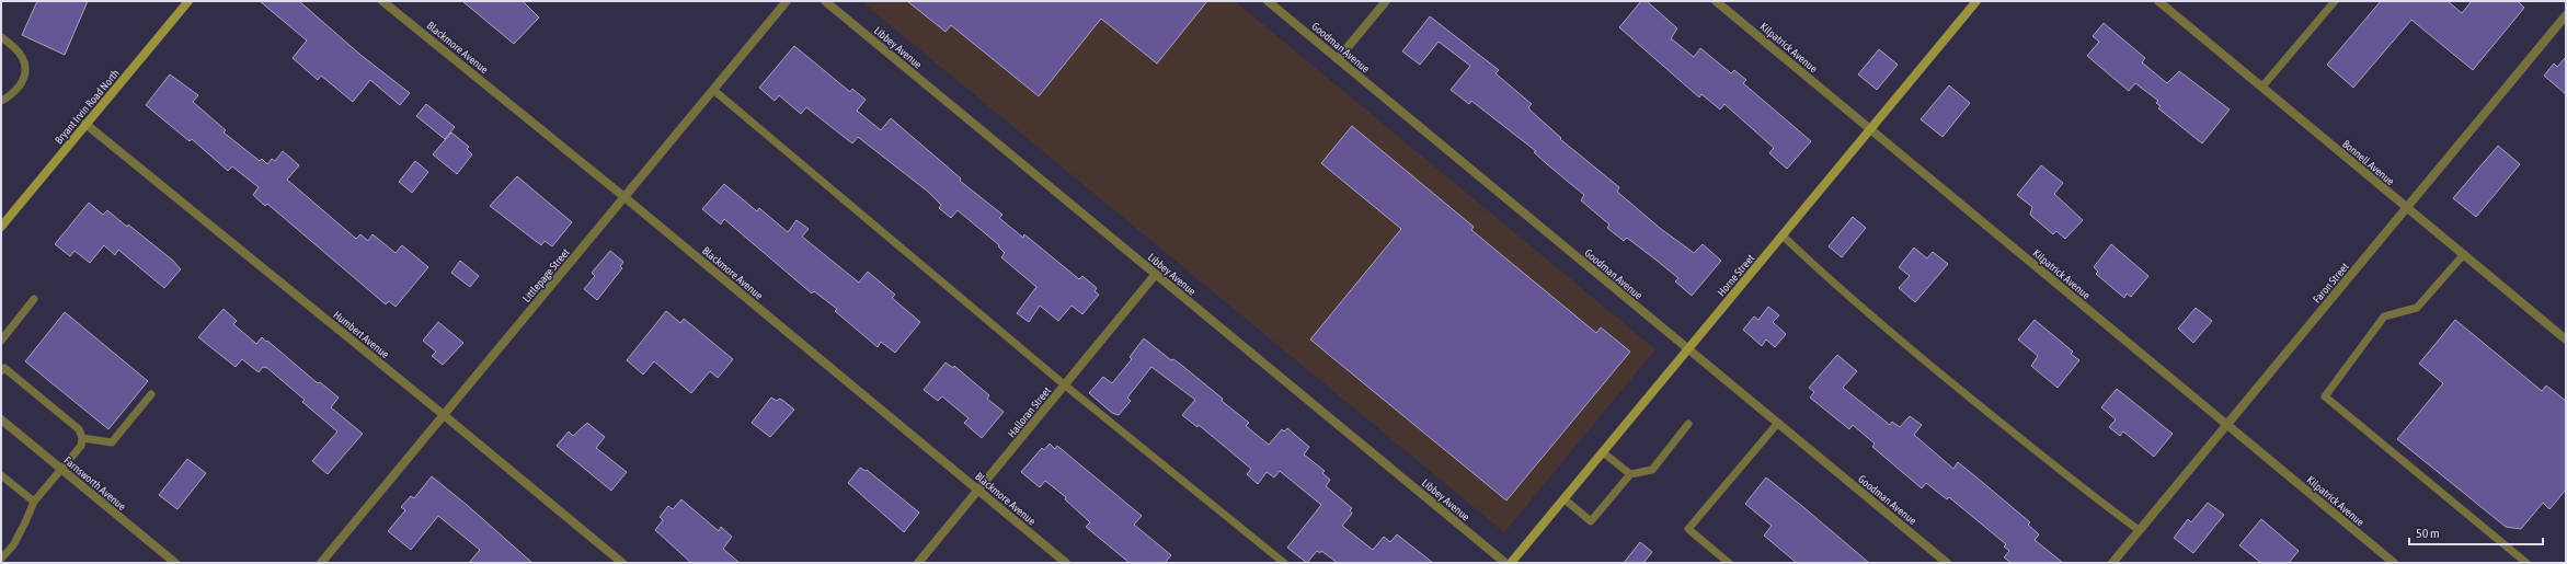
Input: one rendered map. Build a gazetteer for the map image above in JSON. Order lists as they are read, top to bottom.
{
  "streets": {
    "street": [
      "Blackmore Avenue",
      "Libbey Avenue",
      "Goodman Avenue",
      "Kilpatrick Avenue",
      "Bryant Irvin Road North",
      "Bonnell Avenue",
      "Littlepage Street",
      "Horne Street",
      "Faron Street",
      "Humbert Avenue",
      "Halloran Street",
      "Farnsworth Avenue"
    ]
  },
  "crossings": [
    ["Blackmore Avenue", "Littlepage Street"],
    ["Blackmore Avenue", "Halloran Street"],
    ["Libbey Avenue", "Halloran Street"],
    ["Goodman Avenue", "Horne Street"],
    ["Kilpatrick Avenue", "Horne Street"],
    ["Kilpatrick Avenue", "Faron Street"],
    ["Bryant Irvin Road North", "Humbert Avenue"],
    ["Bonnell Avenue", "Faron Street"],
    ["Littlepage Street", "Humbert Avenue"]
  ],
  "scale_bar": "50 m"
}
